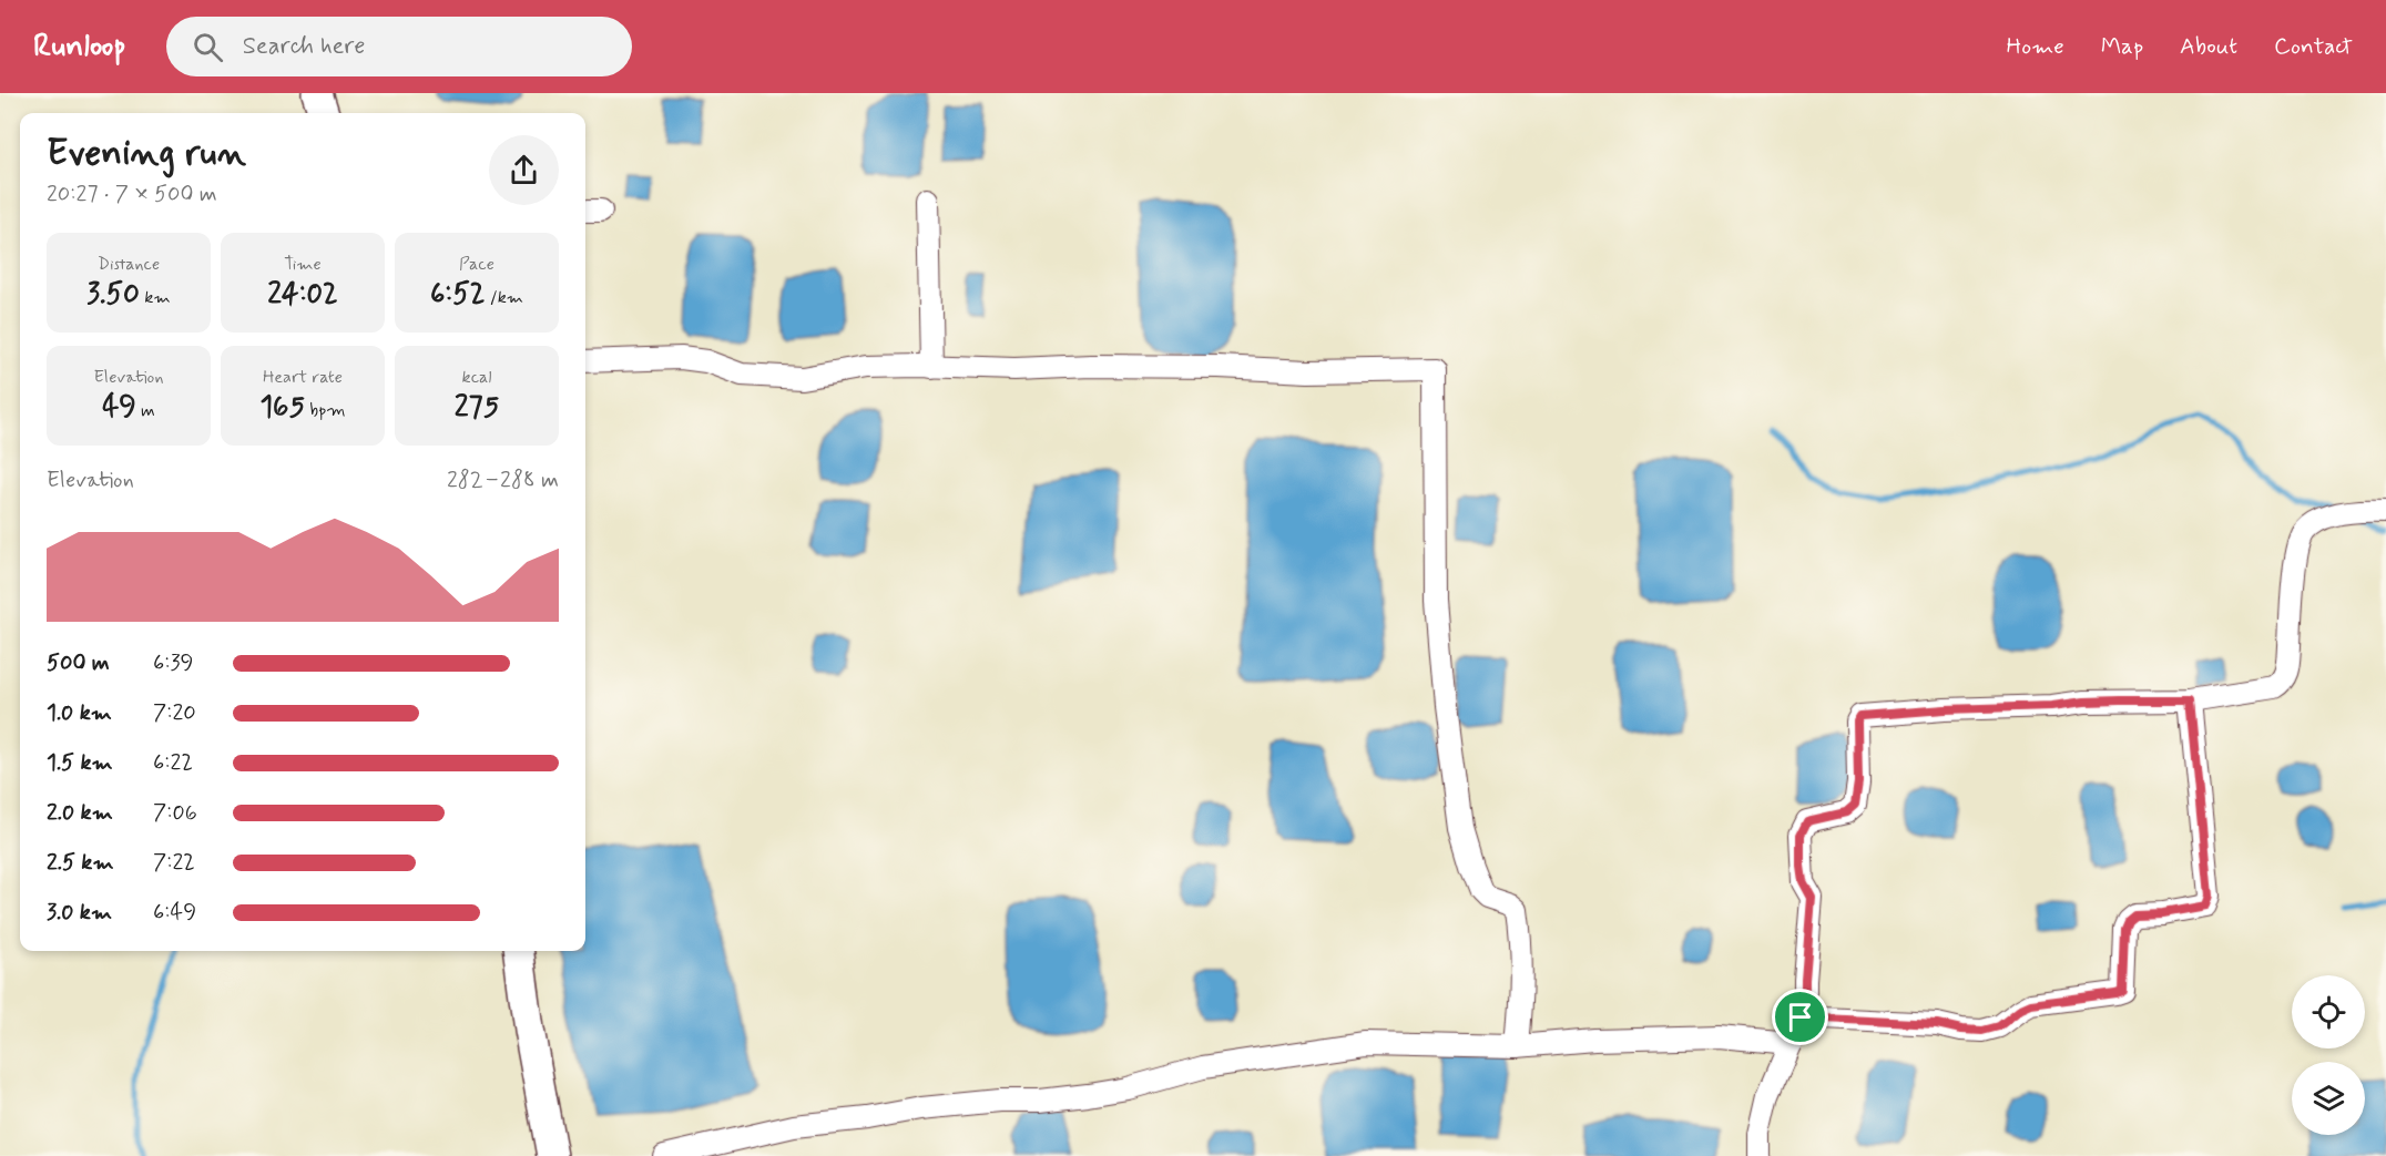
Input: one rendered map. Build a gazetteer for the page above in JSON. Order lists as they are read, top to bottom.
{
  "page": {
    "header": "Runloop",
    "search": "Search here",
    "nav": [
      "Home",
      "Map",
      "About",
      "Contact"
    ],
    "heading": ["Evening run", "20:27 · 7 × 500 m"],
    "stats": [
      ["Distance", "3.50 km"],
      ["Time", "24:02"],
      ["Pace", "6:52 /km"],
      ["Elevation", "49 m"],
      ["Heart rate", "165 bpm"],
      ["kcal", "275"]
    ],
    "chart": ["Elevation", "282–288 m"],
    "list": [
      {
        "name": "500 m",
        "note": "6:39"
      },
      {
        "name": "1.0 km",
        "note": "7:20"
      },
      {
        "name": "1.5 km",
        "note": "6:22"
      },
      {
        "name": "2.0 km",
        "note": "7:06"
      },
      {
        "name": "2.5 km",
        "note": "7:22"
      },
      {
        "name": "3.0 km",
        "note": "6:49"
      }
    ]
  }
}
